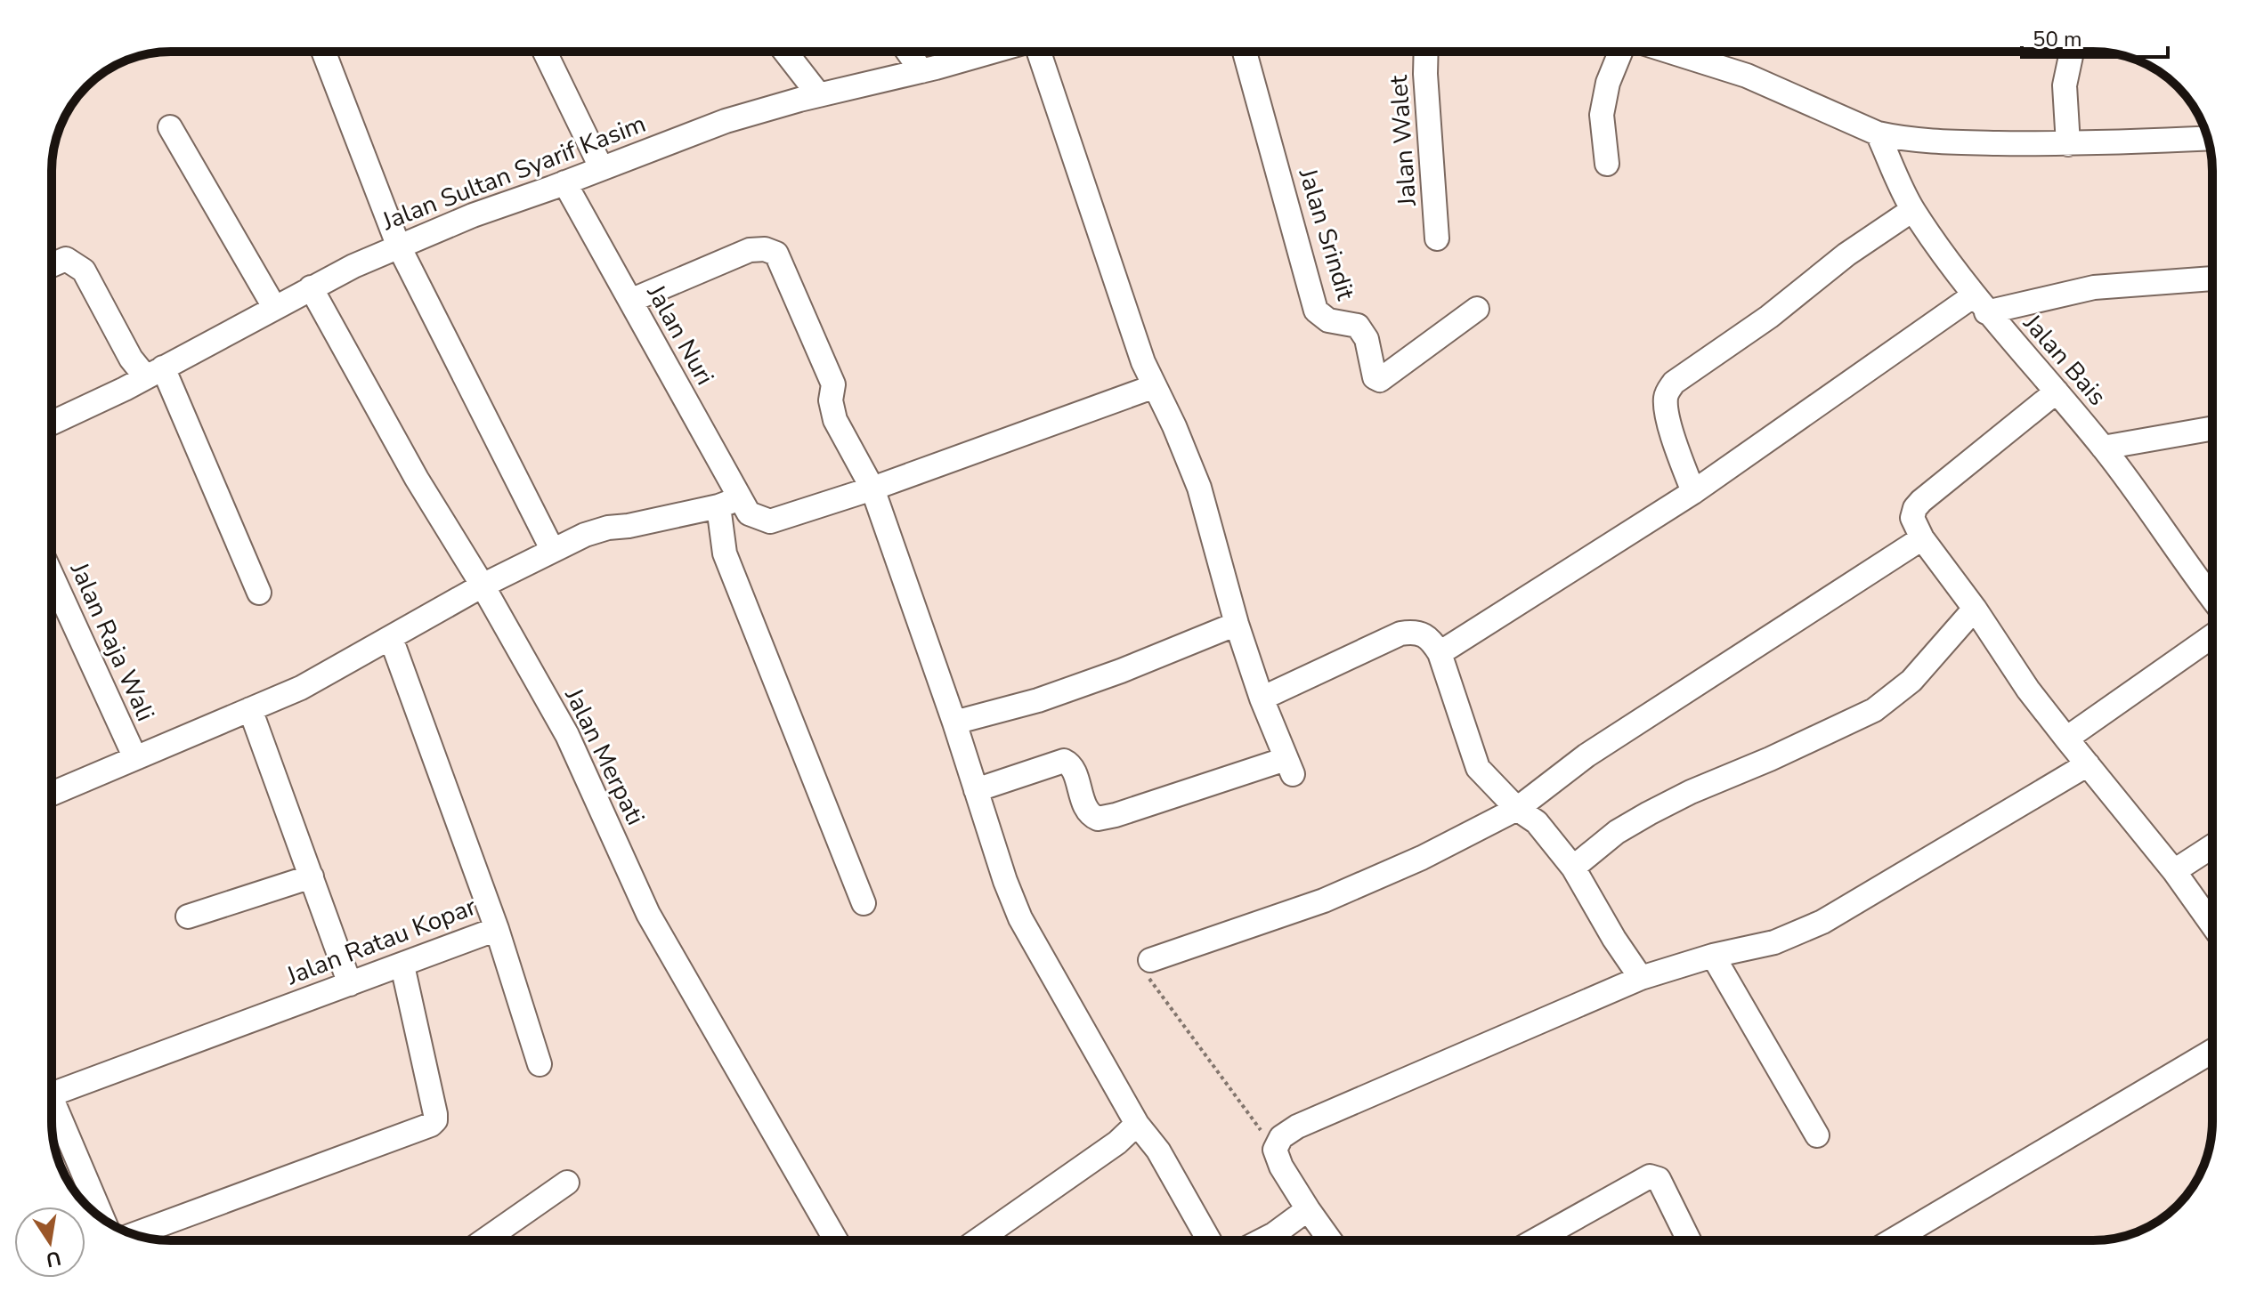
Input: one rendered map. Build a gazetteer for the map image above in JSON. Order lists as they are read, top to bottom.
{
  "streets": {
    "street": [
      "Jalan Walet",
      "Jalan Sultan Syarif Kasim",
      "Jalan Srindit",
      "Jalan Nuri",
      "Jalan Bais",
      "Jalan Raja Wali",
      "Jalan Merpati",
      "Jalan Ratau Kopar"
    ]
  },
  "crossings": [
    ["Jalan Sultan Syarif Kasim", "Jalan Nuri"],
    ["Jalan Sultan Syarif Kasim", "Jalan Merpati"]
  ],
  "scale_bar": "50 m",
  "north": "bottom"
}
